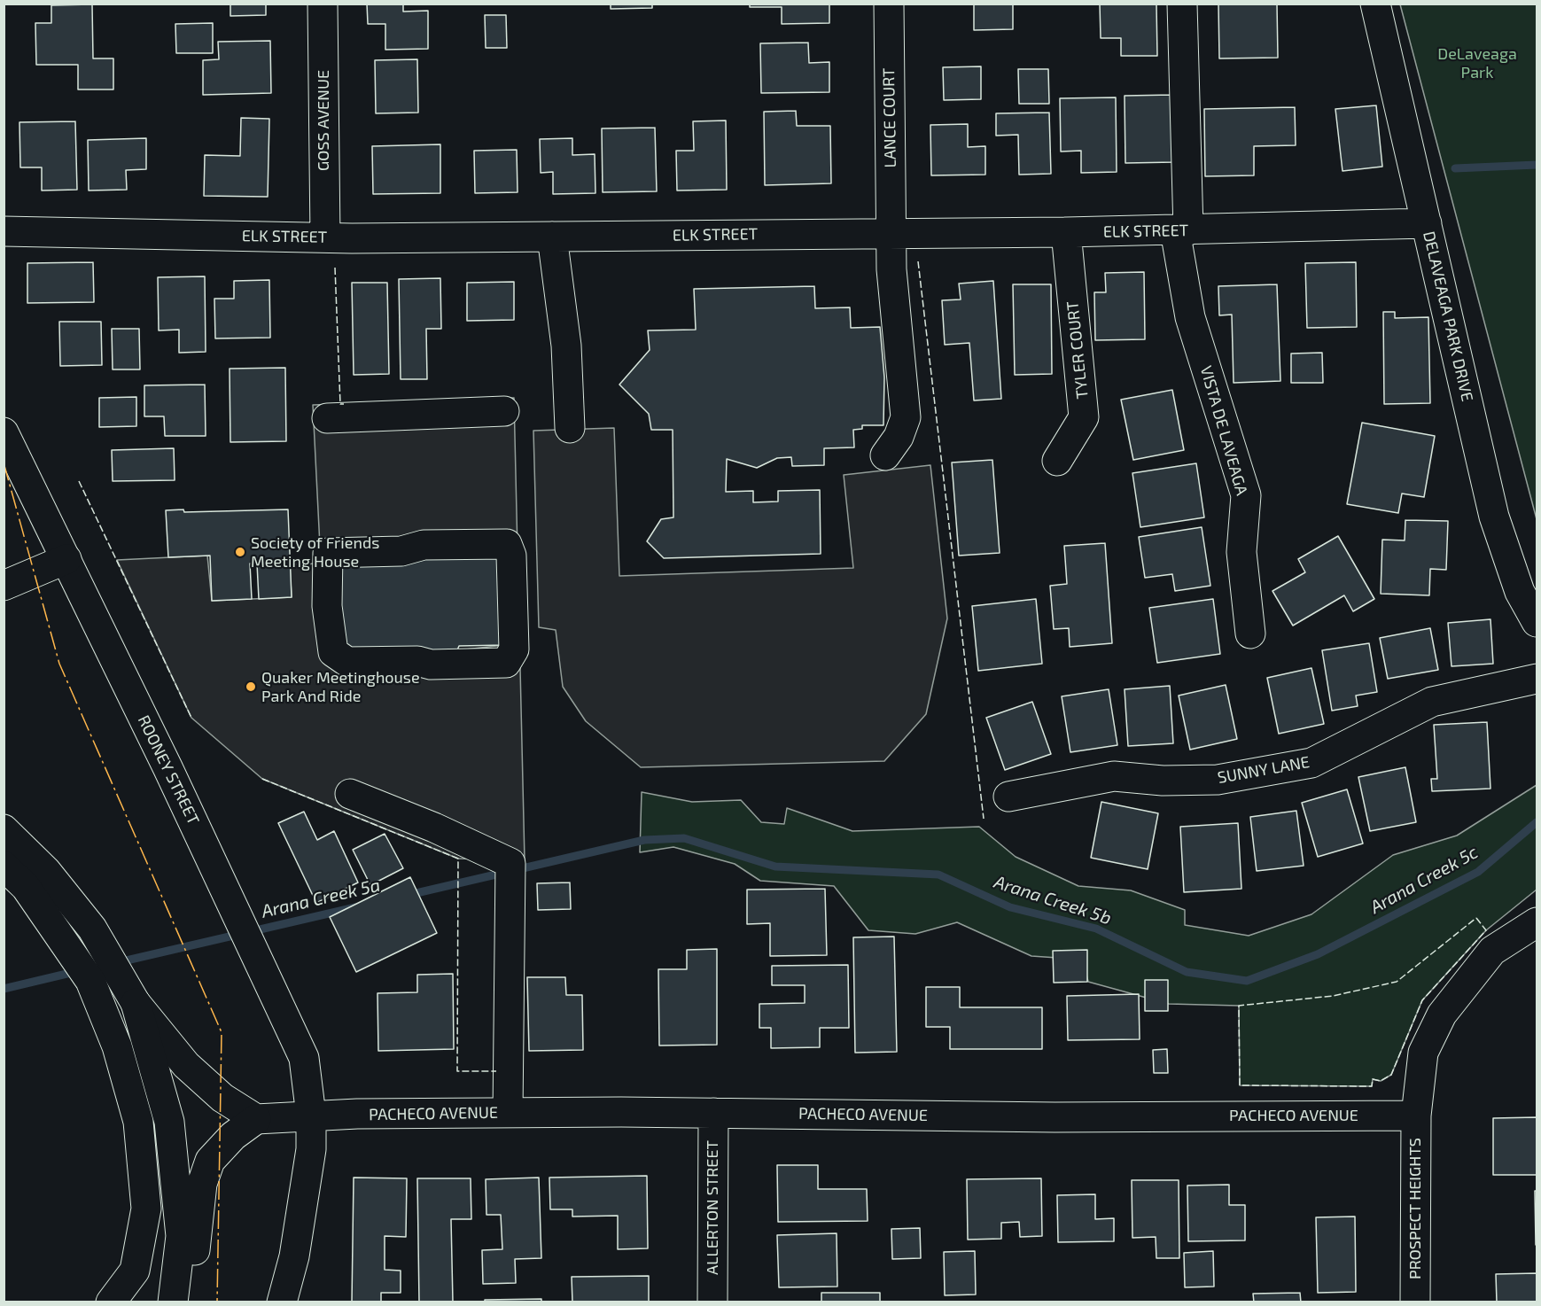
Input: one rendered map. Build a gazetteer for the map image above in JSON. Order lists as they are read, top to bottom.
{
  "streets": {
    "main road": [
      "LANCE COURT",
      "GOSS AVENUE",
      "ELK STREET",
      "DELAVEAGA PARK DRIVE",
      "TYLER COURT",
      "VISTA DE LAVEAGA",
      "ROONEY STREET",
      "SUNNY LANE",
      "PACHECO AVENUE",
      "ALLERTON STREET",
      "PROSPECT HEIGHTS"
    ]
  },
  "crossings": [
    ["LANCE COURT", "ELK STREET"],
    ["GOSS AVENUE", "ELK STREET"],
    ["ELK STREET", "DELAVEAGA PARK DRIVE"],
    ["ELK STREET", "TYLER COURT"],
    ["ELK STREET", "VISTA DE LAVEAGA"],
    ["ROONEY STREET", "PACHECO AVENUE"],
    ["PACHECO AVENUE", "ALLERTON STREET"],
    ["PACHECO AVENUE", "PROSPECT HEIGHTS"]
  ],
  "water": ["Arana Creek 5c", "Arana Creek 5a", "Arana Creek 5b"],
  "parks": ["DeLaveaga Park"],
  "places": ["Society of Friends Meeting House", "Quaker Meetinghouse Park And Ride"]
}
